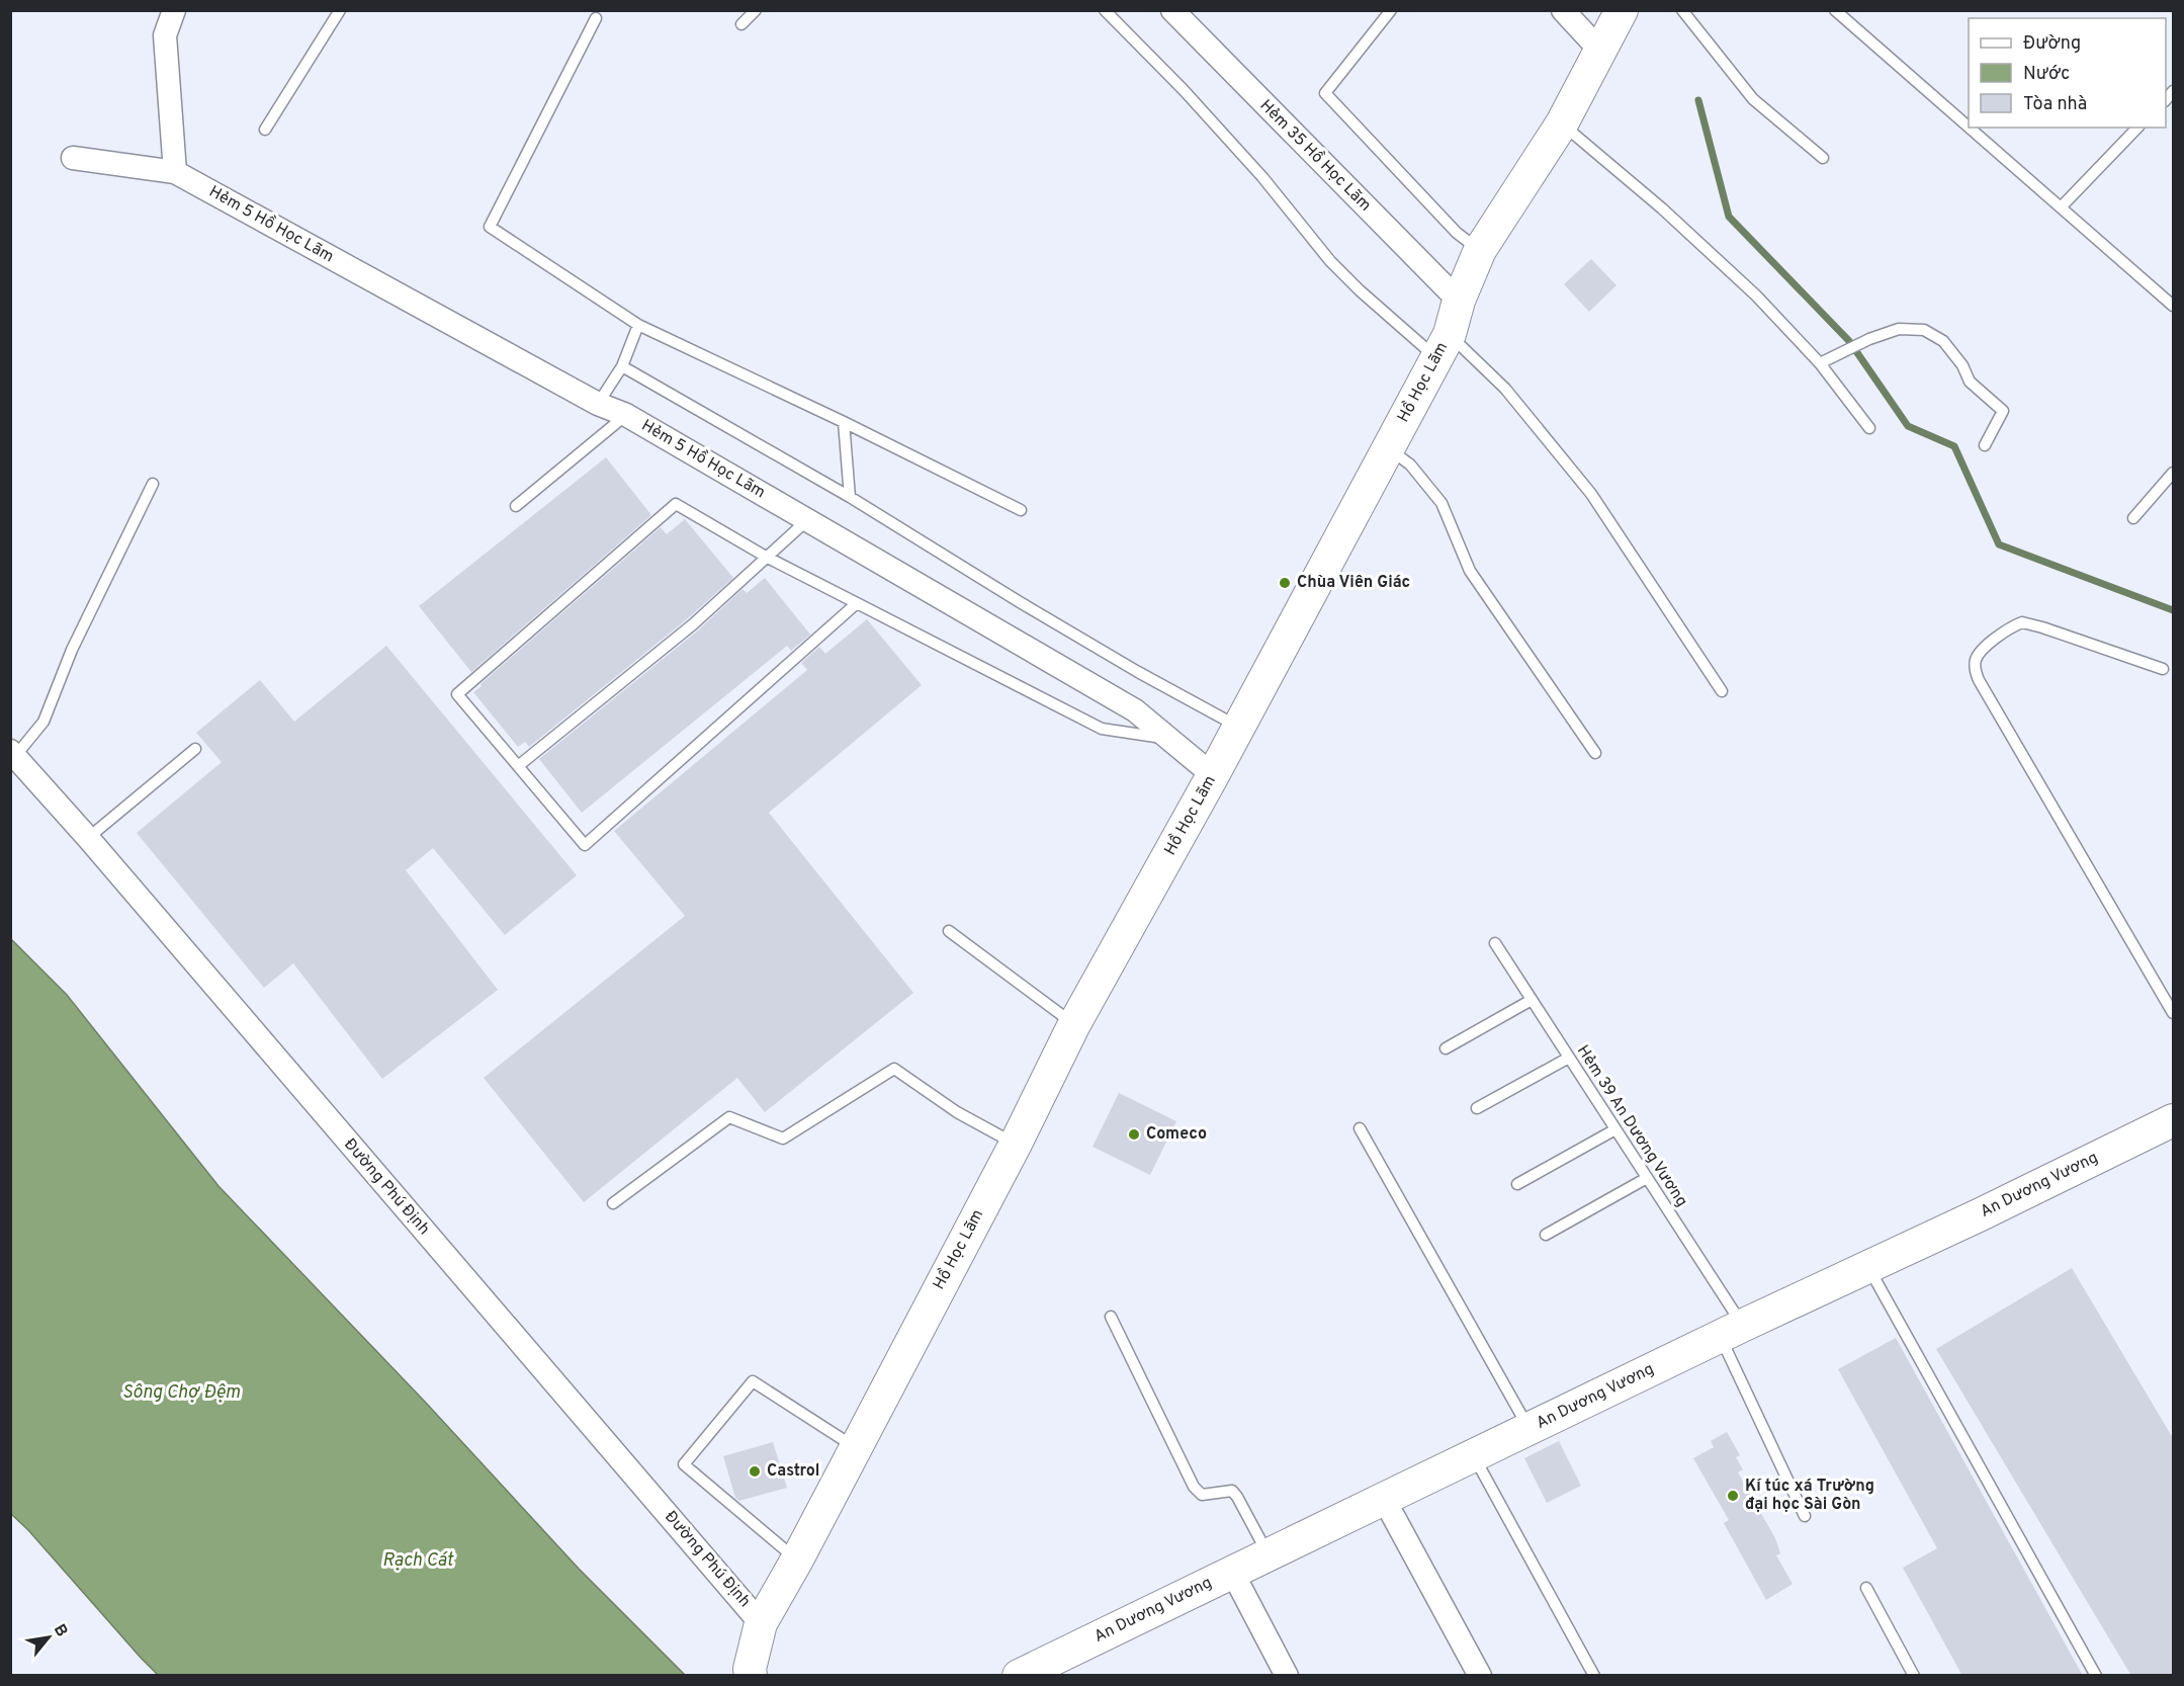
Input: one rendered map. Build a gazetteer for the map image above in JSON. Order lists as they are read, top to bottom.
{
  "streets": {
    "main road": ["Hồ Học Lãm", "An Dương Vương"],
    "street": ["Hẻm 35 Hồ Học Lãm", "Hẻm 5 Hồ Học Lãm", "Đường Phú Định"],
    "lane": ["Hẻm 39 An Dương Vương"]
  },
  "crossings": [
    ["Hẻm 35 Hồ Học Lãm", "Hồ Học Lãm"],
    ["Hẻm 5 Hồ Học Lãm", "Hồ Học Lãm"],
    ["Hồ Học Lãm", "Đường Phú Định"],
    ["Hẻm 39 An Dương Vương", "An Dương Vương"]
  ],
  "water": ["Sông Chợ Đệm", "Rạch Cát"],
  "places": [
    "Chùa Viên Giác",
    "Comeco",
    "Castrol",
    "Kí túc xá Trường đại học Sài Gòn"
  ],
  "legend": ["Đường", "Nước", "Tòa nhà"],
  "north": "top right"
}
